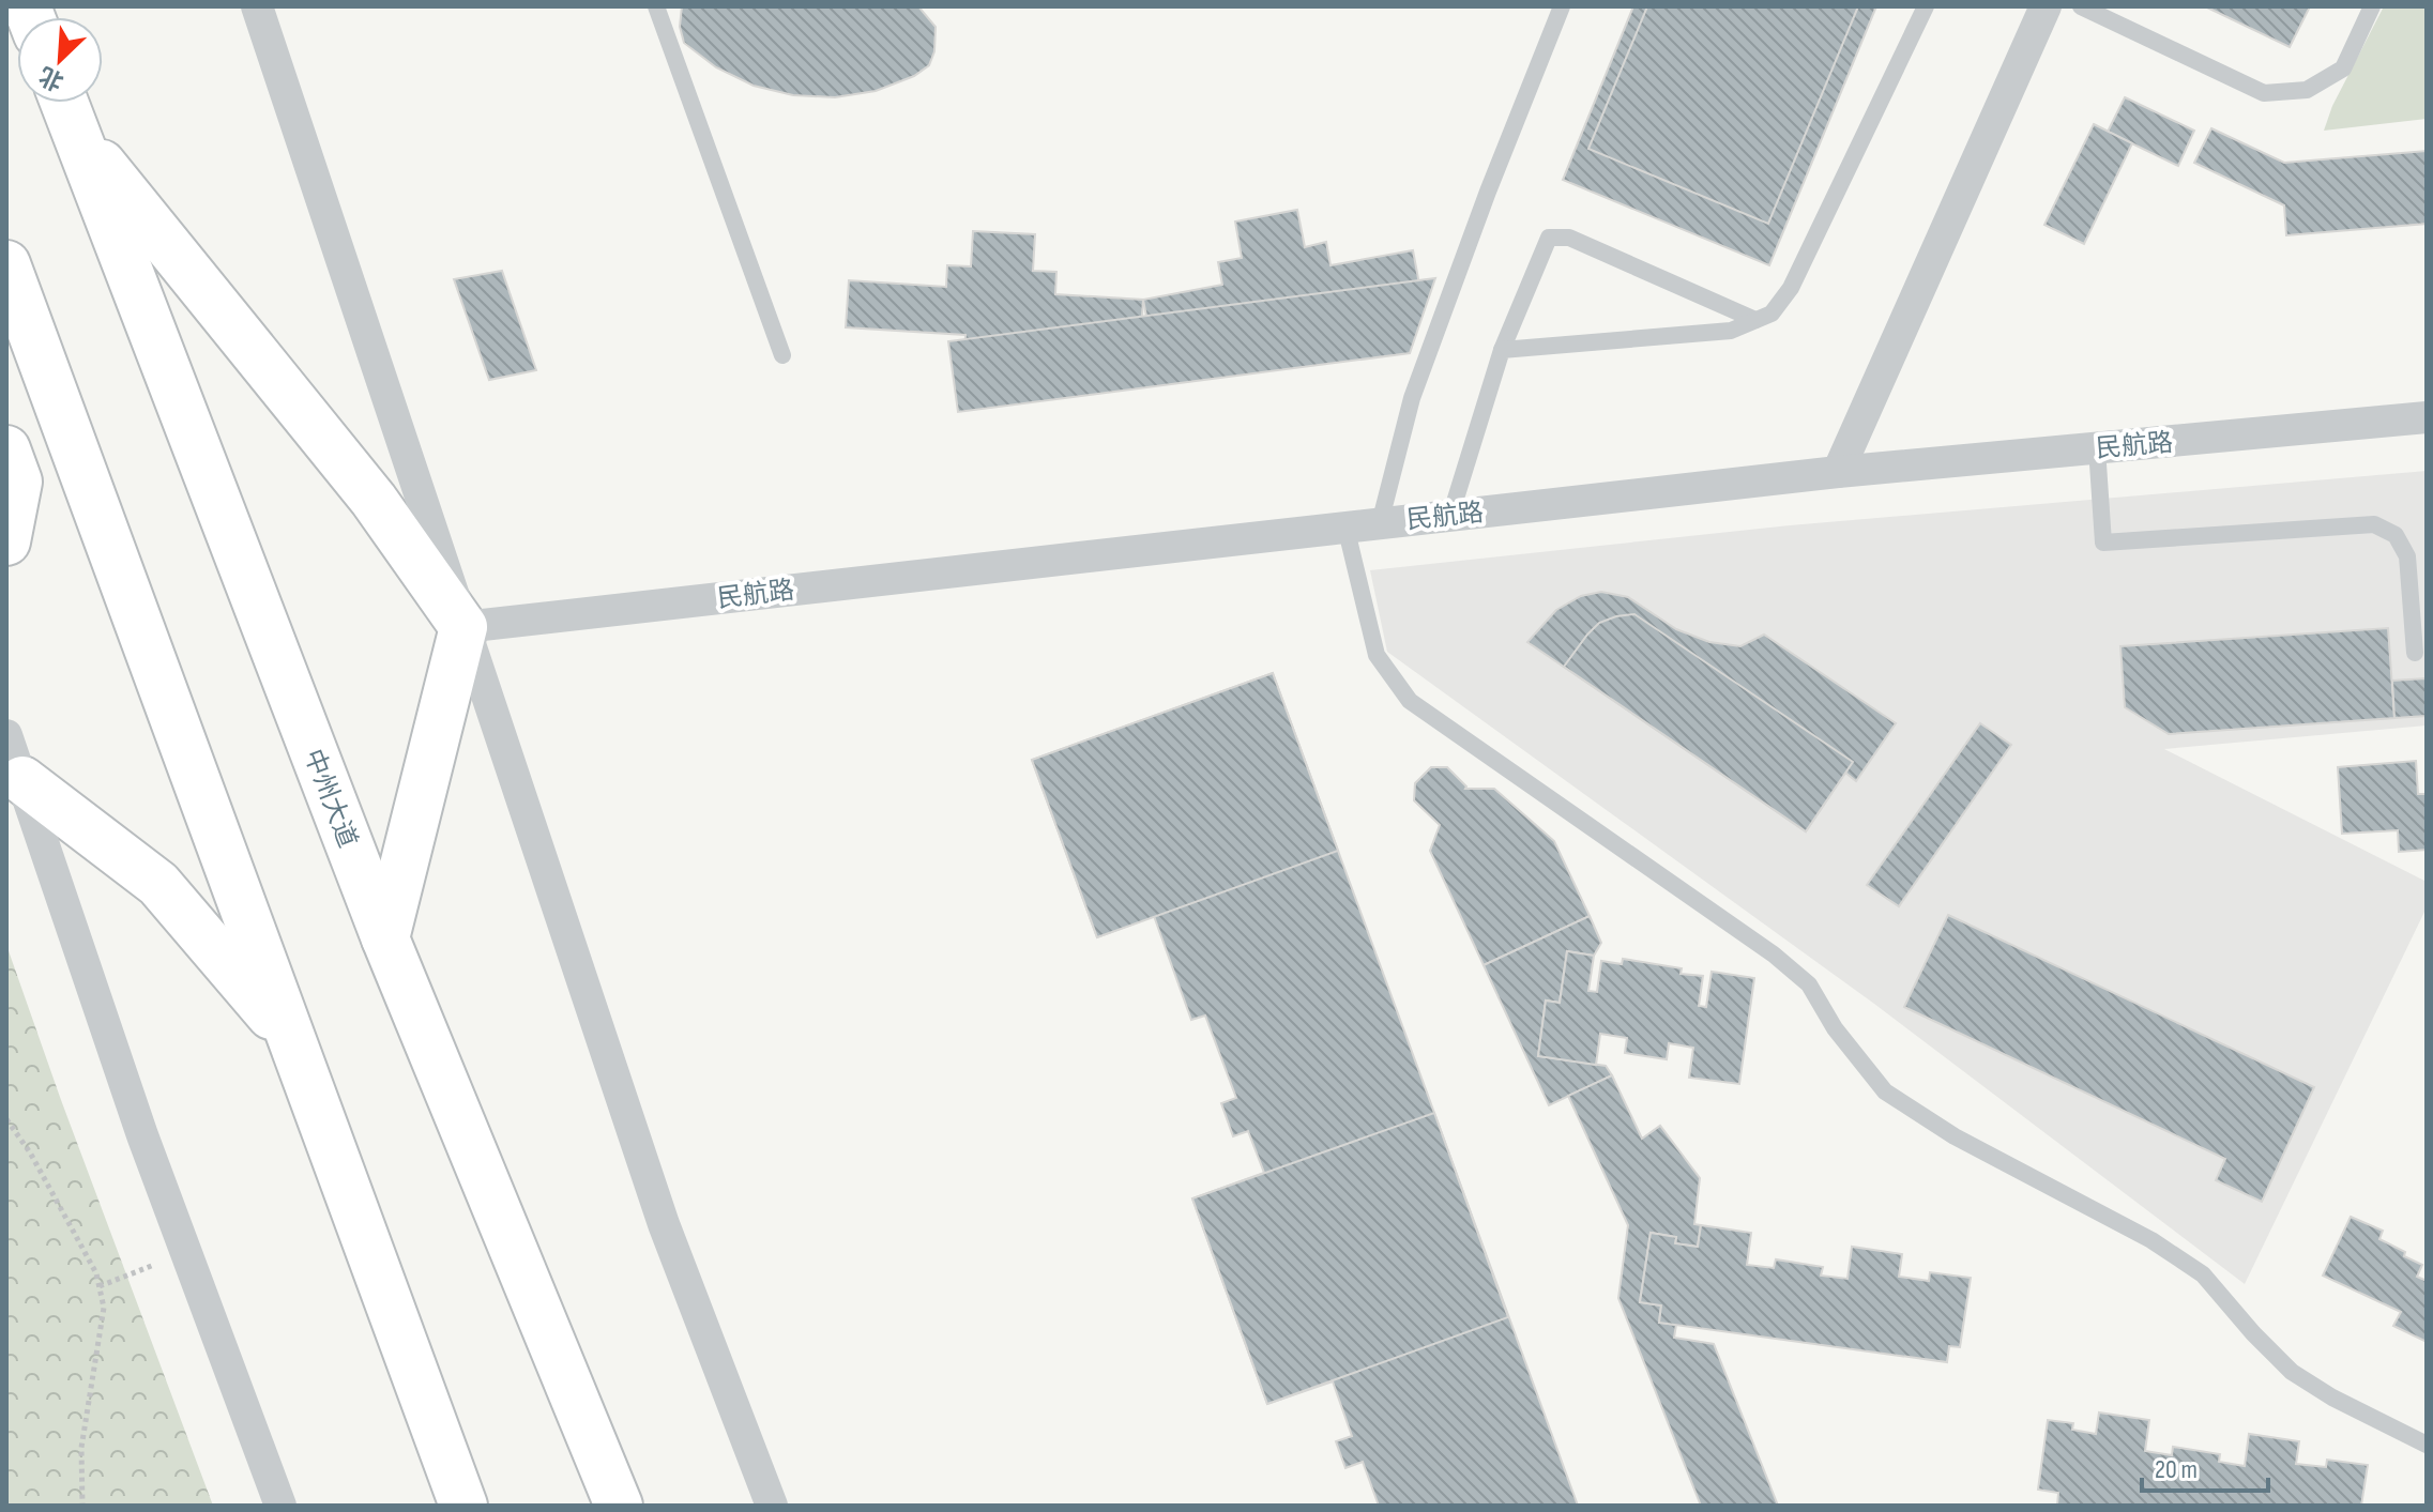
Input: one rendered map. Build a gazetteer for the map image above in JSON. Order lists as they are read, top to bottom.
{
  "streets": {
    "highway": ["中州大道"],
    "street": ["民航路"]
  },
  "scale_bar": "20 m",
  "north": "bottom left"
}
